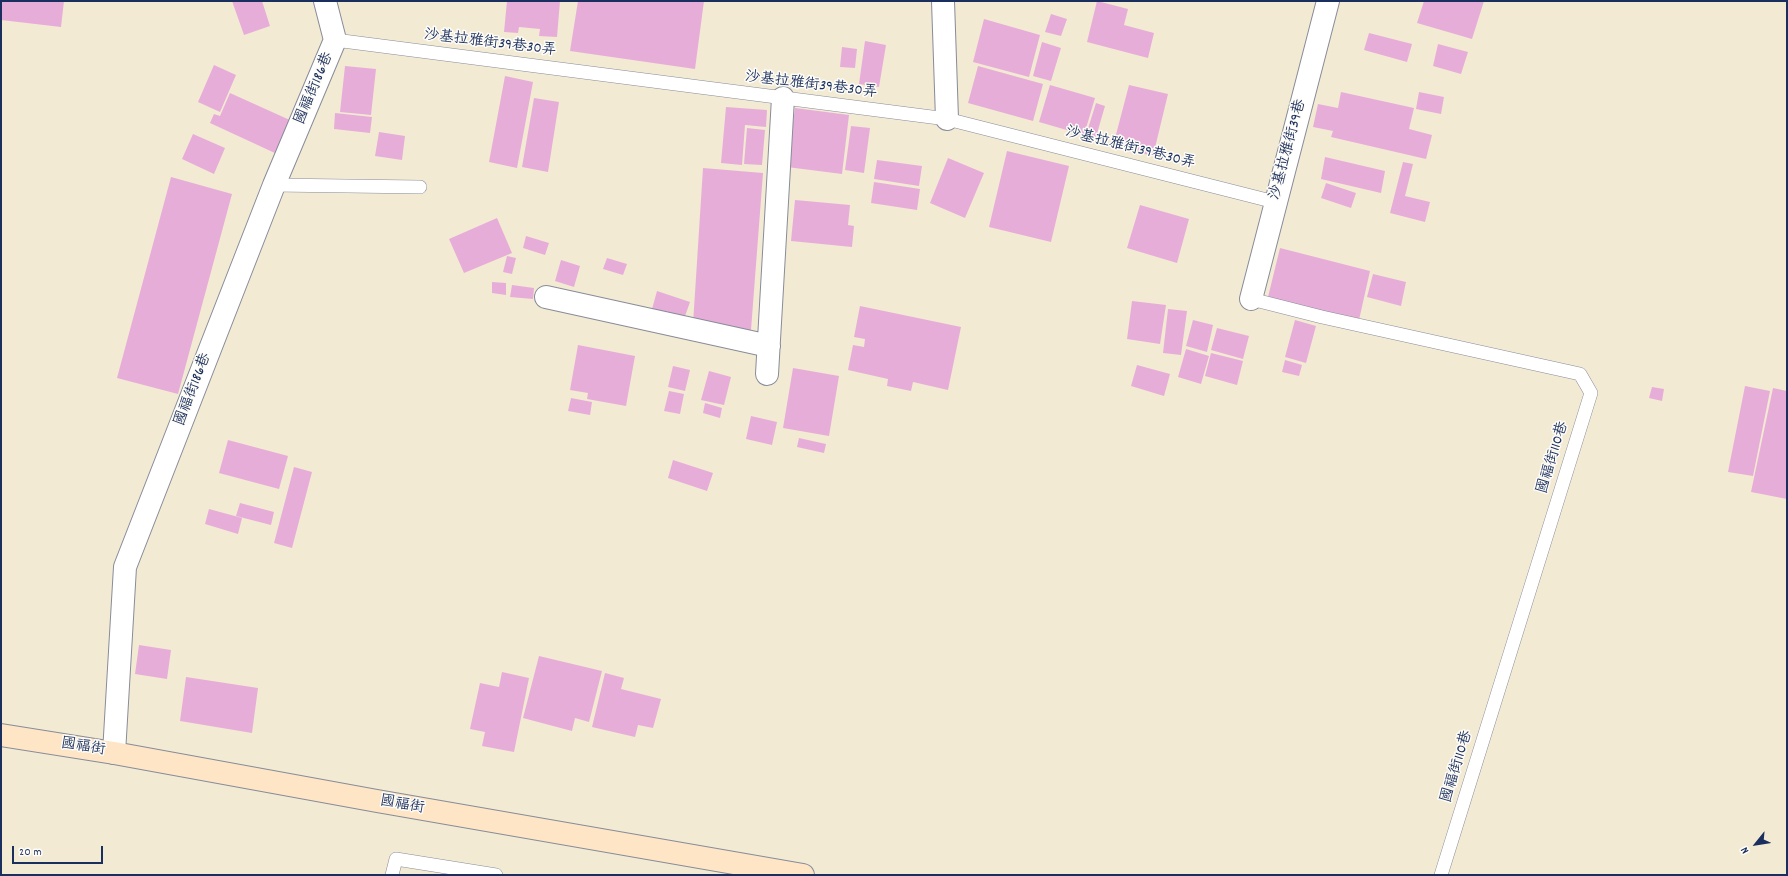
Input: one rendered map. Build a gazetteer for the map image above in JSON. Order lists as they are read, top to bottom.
{
  "streets": {
    "street": ["國福街186巷", "沙基拉雅街39巷", "國福街"],
    "lane": ["沙基拉雅街39巷30弄", "國福街110巷"]
  },
  "crossings": [
    ["沙基拉雅街39巷30弄", "國福街186巷"],
    ["沙基拉雅街39巷30弄", "沙基拉雅街39巷"],
    ["國福街186巷", "國福街"],
    ["沙基拉雅街39巷", "國福街110巷"]
  ],
  "scale_bar": "20 m",
  "north": "bottom left"
}
